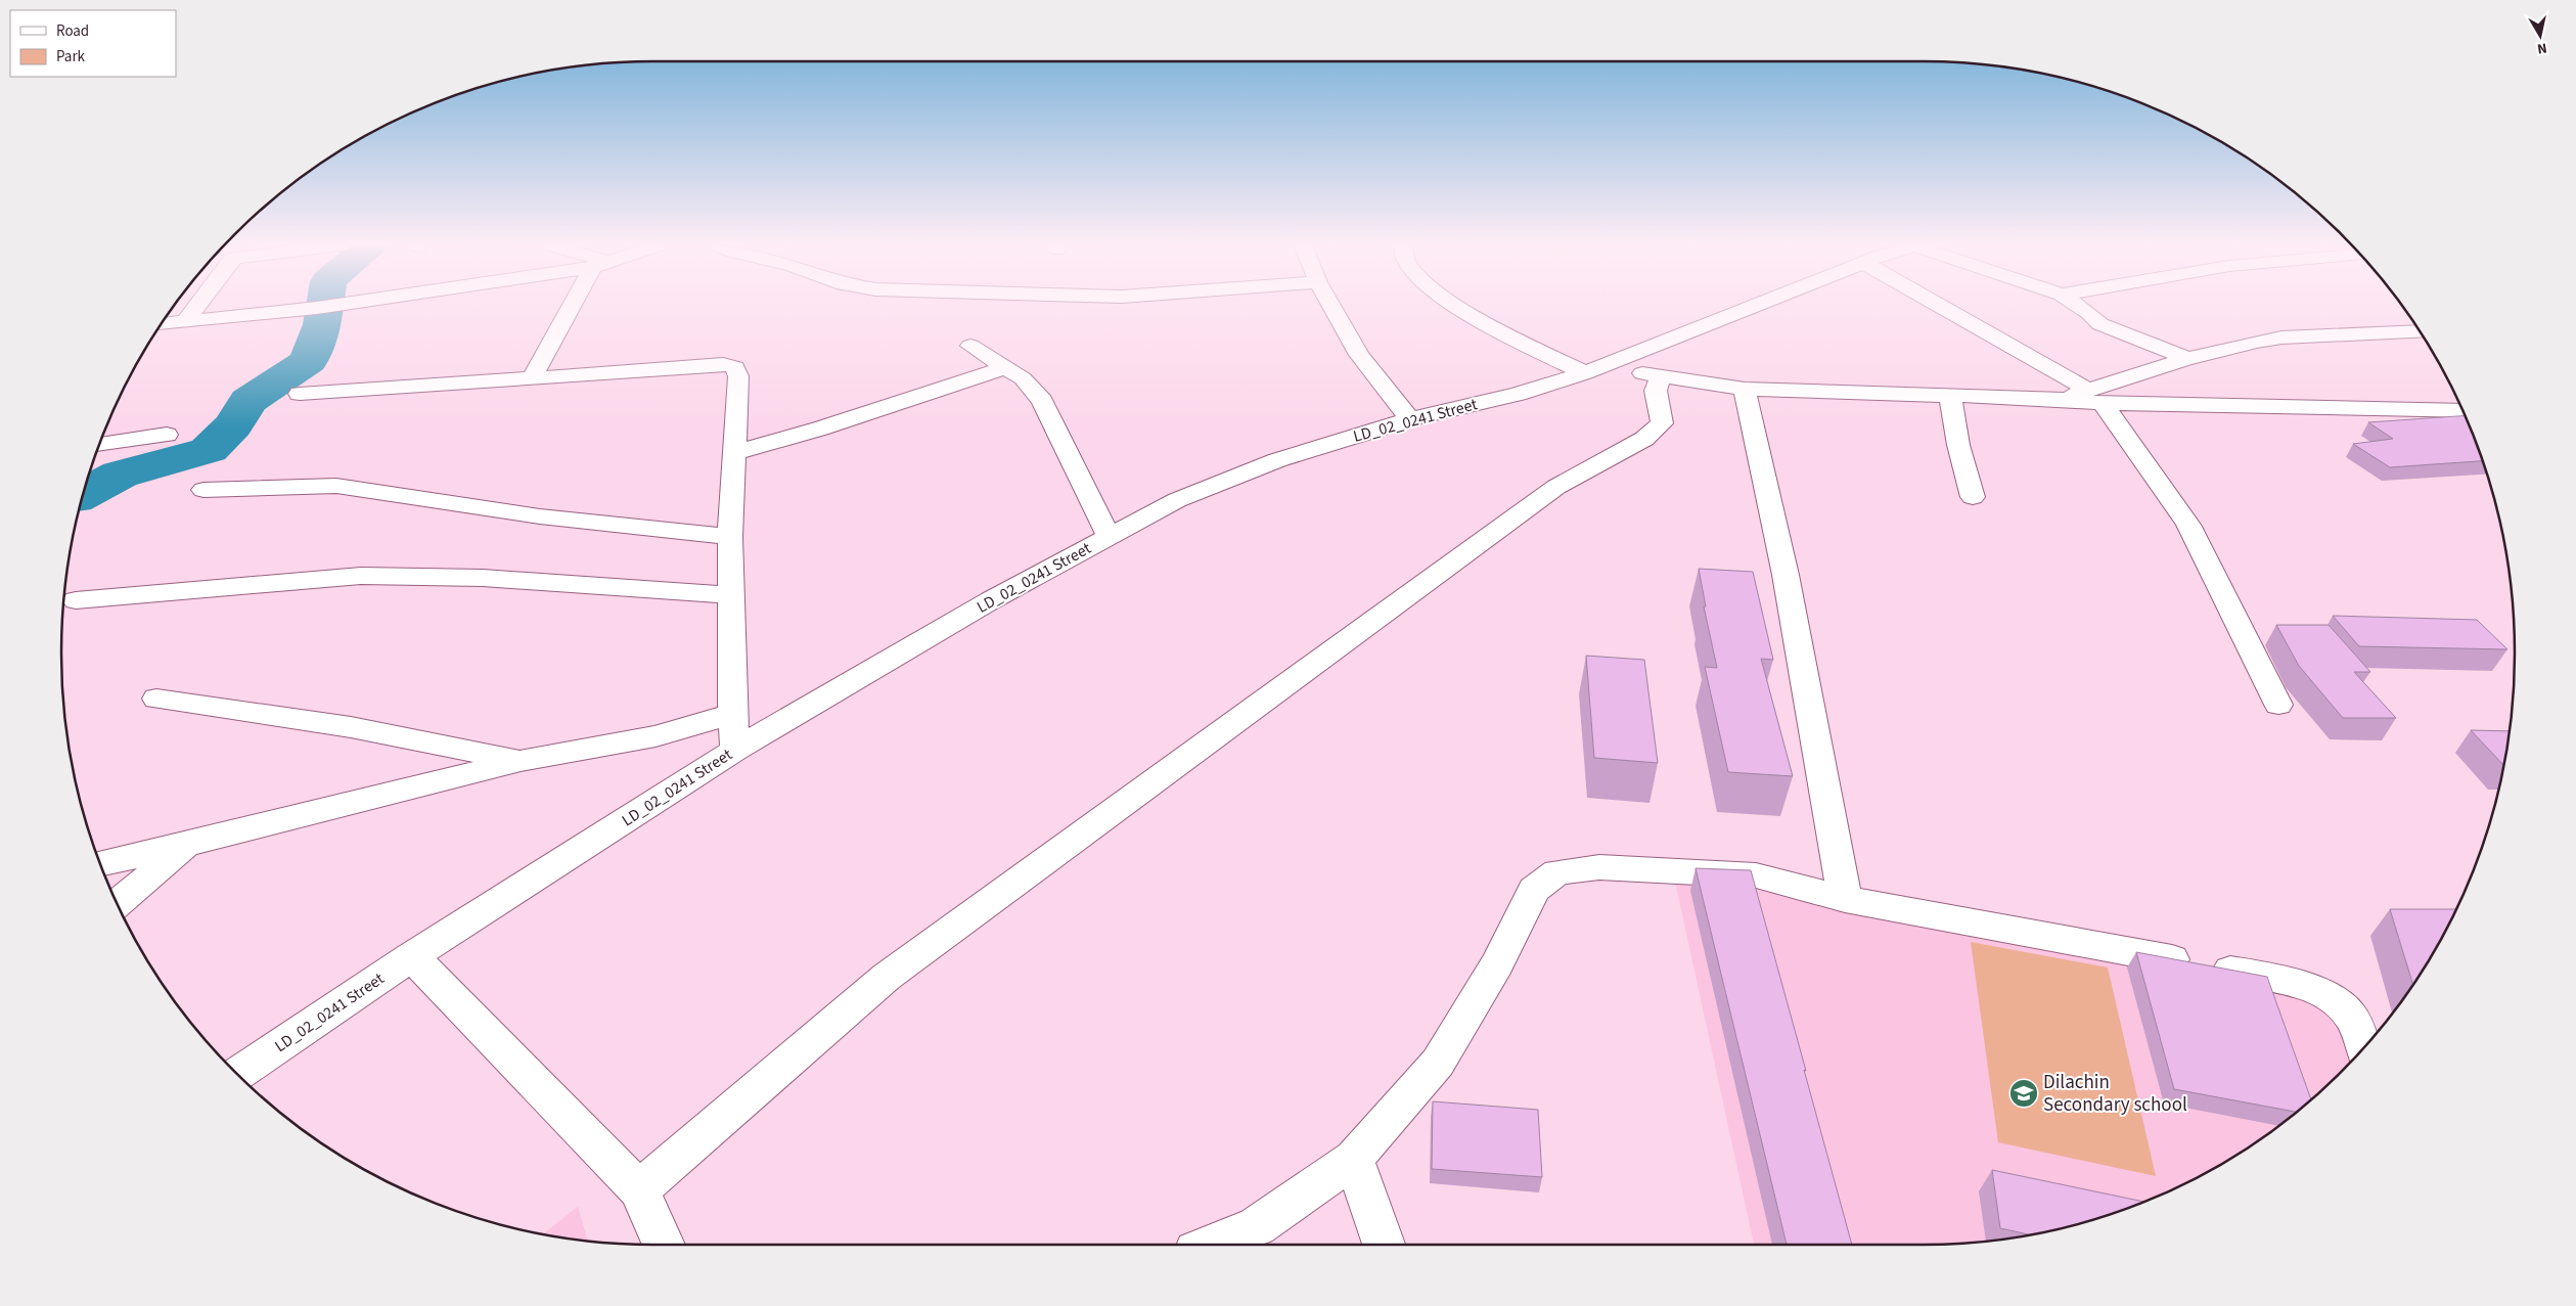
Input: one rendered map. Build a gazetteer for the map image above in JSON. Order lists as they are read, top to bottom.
{
  "streets": {
    "street": ["LD_02_0241 Street"]
  },
  "places": {
    "school or university": ["Dilachin Secondary school"]
  },
  "legend": ["Road", "Park"],
  "north": "bottom"
}
